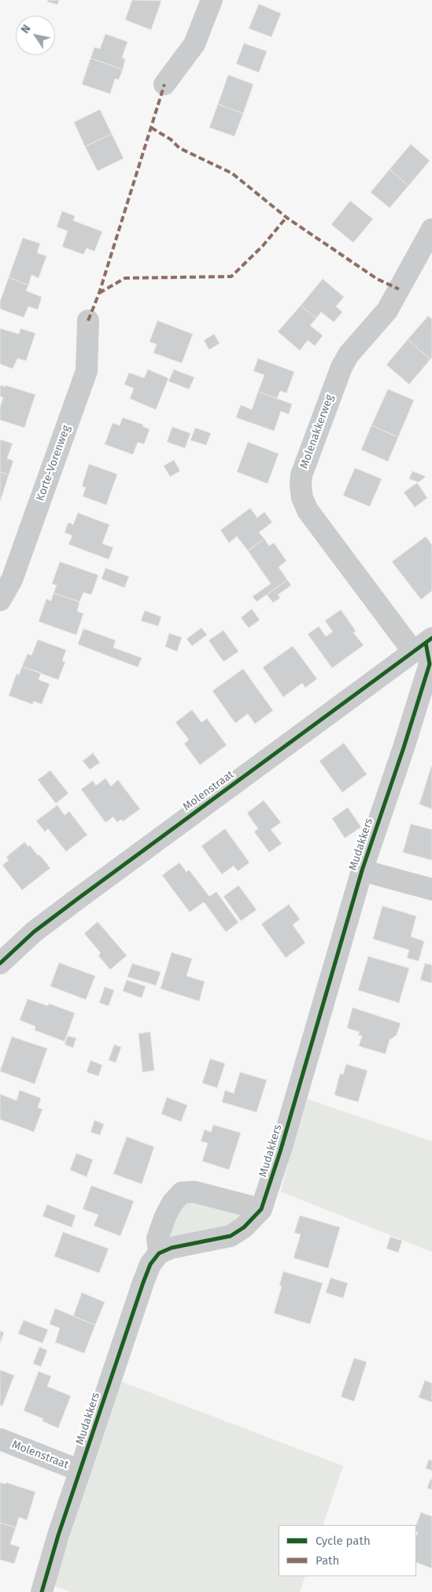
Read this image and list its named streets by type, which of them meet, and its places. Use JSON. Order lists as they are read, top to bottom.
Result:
{
  "streets": {
    "street": [
      "Molenakkerweg",
      "Korte-Vorenweg",
      "Molenstraat",
      "Mudakkers"
    ]
  },
  "crossings": [
    ["Molenakkerweg", "Molenstraat"],
    ["Molenakkerweg", "Mudakkers"],
    ["Molenstraat", "Mudakkers"]
  ],
  "legend": ["Cycle path", "Path"],
  "north": "top left"
}
